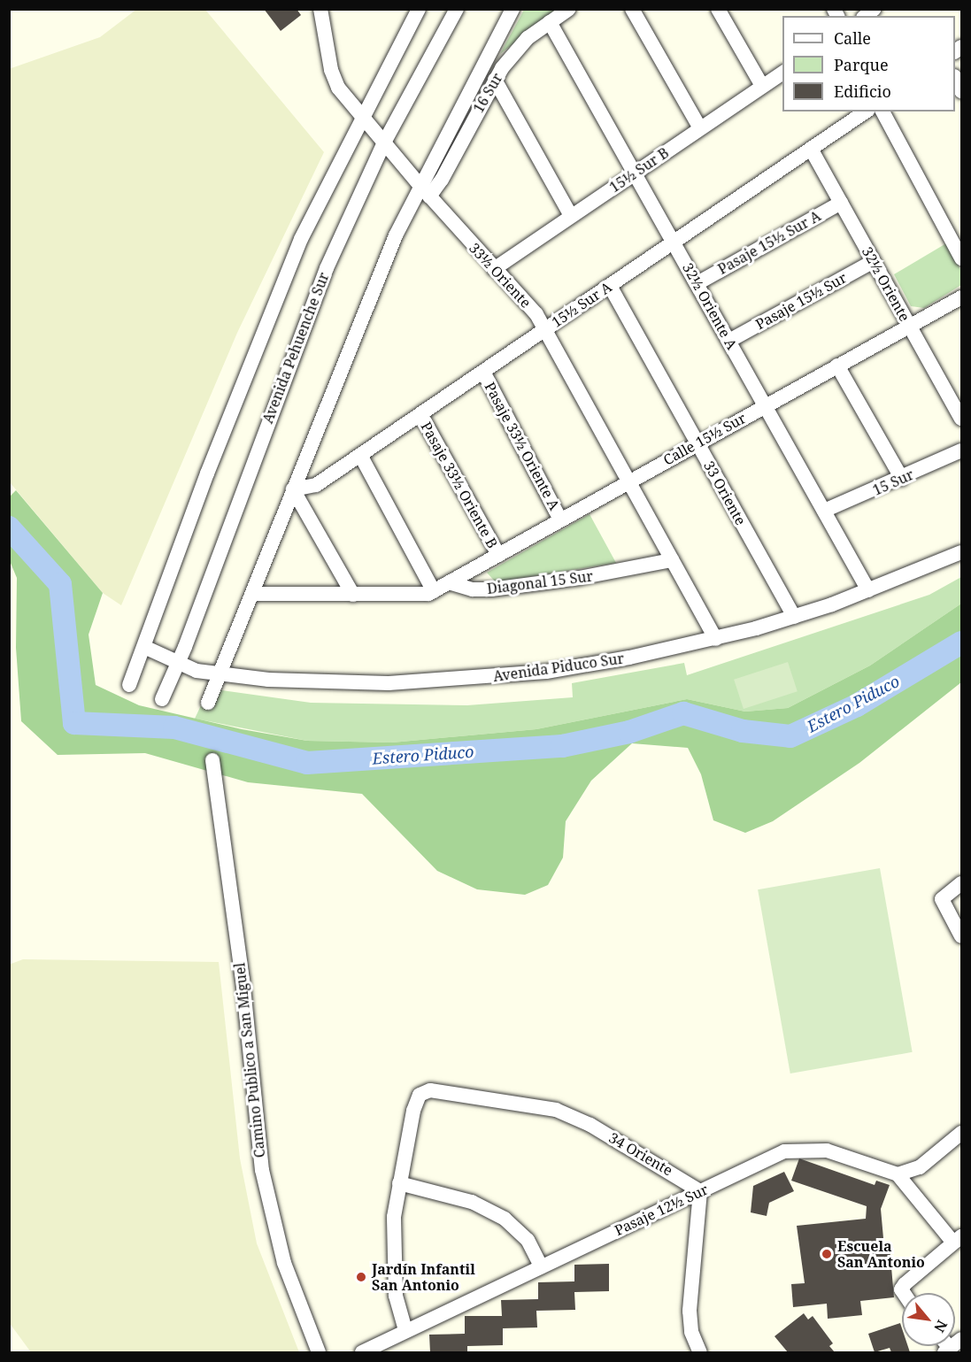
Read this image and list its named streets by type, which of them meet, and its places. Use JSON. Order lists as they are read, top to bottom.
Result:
{
  "streets": {
    "street": [
      "16 Sur",
      "15½ Sur B",
      "Pasaje 15½ Sur A",
      "33½ Oriente",
      "32½ Oriente",
      "Pasaje 15½ Sur",
      "15½ Sur A",
      "32½ Oriente A",
      "Avenida Pehuenche Sur",
      "Calle 15½ Sur",
      "Pasaje 33½ Oriente A",
      "15 Sur",
      "Pasaje 33½ Oriente B",
      "33 Oriente",
      "Diagonal 15 Sur",
      "Avenida Piduco Sur",
      "Camino Publico a San Miguel",
      "34 Oriente",
      "Pasaje 12½ Sur"
    ]
  },
  "crossings": [
    ["16 Sur", "33½ Oriente"],
    ["16 Sur", "32½ Oriente A"],
    ["15½ Sur B", "33½ Oriente"],
    ["15½ Sur B", "32½ Oriente A"],
    ["Pasaje 15½ Sur A", "32½ Oriente"],
    ["Pasaje 15½ Sur A", "32½ Oriente A"],
    ["33½ Oriente", "15½ Sur A"],
    ["33½ Oriente", "Avenida Pehuenche Sur"],
    ["33½ Oriente", "Calle 15½ Sur"],
    ["33½ Oriente", "Diagonal 15 Sur"],
    ["33½ Oriente", "Avenida Piduco Sur"],
    ["32½ Oriente", "Pasaje 15½ Sur"],
    ["32½ Oriente", "15½ Sur A"],
    ["32½ Oriente", "Calle 15½ Sur"],
    ["Pasaje 15½ Sur", "32½ Oriente A"],
    ["15½ Sur A", "32½ Oriente A"],
    ["15½ Sur A", "Pasaje 33½ Oriente A"],
    ["15½ Sur A", "Pasaje 33½ Oriente B"],
    ["15½ Sur A", "33 Oriente"],
    ["32½ Oriente A", "Calle 15½ Sur"],
    ["32½ Oriente A", "15 Sur"],
    ["32½ Oriente A", "Avenida Piduco Sur"],
    ["Avenida Pehuenche Sur", "Avenida Piduco Sur"],
    ["Calle 15½ Sur", "Pasaje 33½ Oriente A"],
    ["Calle 15½ Sur", "Pasaje 33½ Oriente B"],
    ["Calle 15½ Sur", "33 Oriente"],
    ["Calle 15½ Sur", "Diagonal 15 Sur"],
    ["33 Oriente", "Avenida Piduco Sur"],
    ["34 Oriente", "Pasaje 12½ Sur"]
  ],
  "water": ["Estero Piduco"],
  "places": ["Escuela San Antonio", "Jardín Infantil San Antonio"],
  "legend": ["Calle", "Parque", "Edificio"],
  "north": "bottom right"
}
